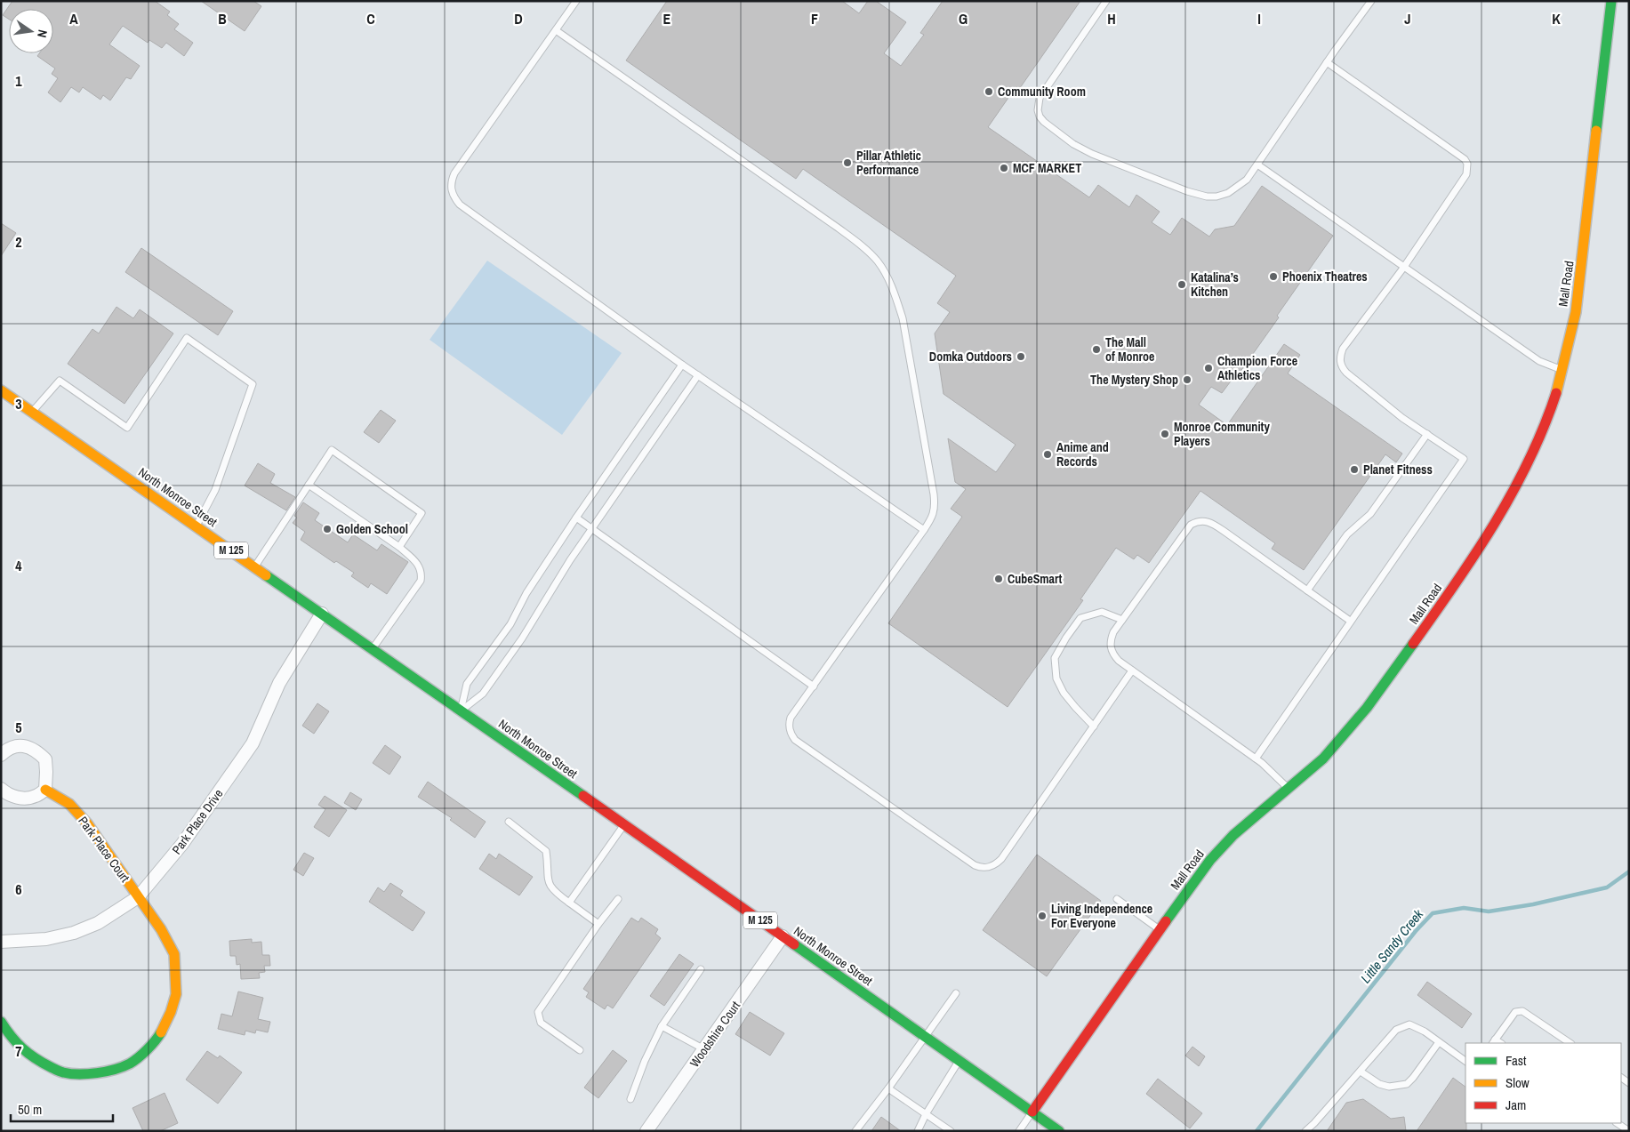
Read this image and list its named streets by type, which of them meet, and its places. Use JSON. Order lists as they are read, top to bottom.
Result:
{
  "streets": {
    "street": [
      "Mall Road",
      "North Monroe Street",
      "M 125",
      "Park Place Drive",
      "Park Place Court",
      "Woodshire Court"
    ]
  },
  "crossings": [
    ["Mall Road", "North Monroe Street"],
    ["North Monroe Street", "Park Place Drive"],
    ["North Monroe Street", "Woodshire Court"],
    ["Park Place Drive", "Park Place Court"]
  ],
  "water": ["Little Sandy Creek"],
  "places": [
    "Community Room",
    "Pillar Athletic Performance",
    "MCF MARKET",
    "Phoenix Theatres",
    "Katalina’s Kitchen",
    "The Mall of Monroe",
    "Domka Outdoors",
    "Champion Force Athletics",
    "The Mystery Shop",
    "Monroe Community Players",
    "Anime and Records",
    "Planet Fitness",
    "Golden School",
    "CubeSmart",
    "Living Independence For Everyone"
  ],
  "legend": ["Fast", "Slow", "Jam"],
  "scale_bar": "50 m",
  "north": "right",
  "grid": {
    "columns": [
      "A",
      "B",
      "C",
      "D",
      "E",
      "F",
      "G",
      "H",
      "I",
      "J",
      "K"
    ],
    "rows": [
      "1",
      "2",
      "3",
      "4",
      "5",
      "6",
      "7"
    ]
  }
}
